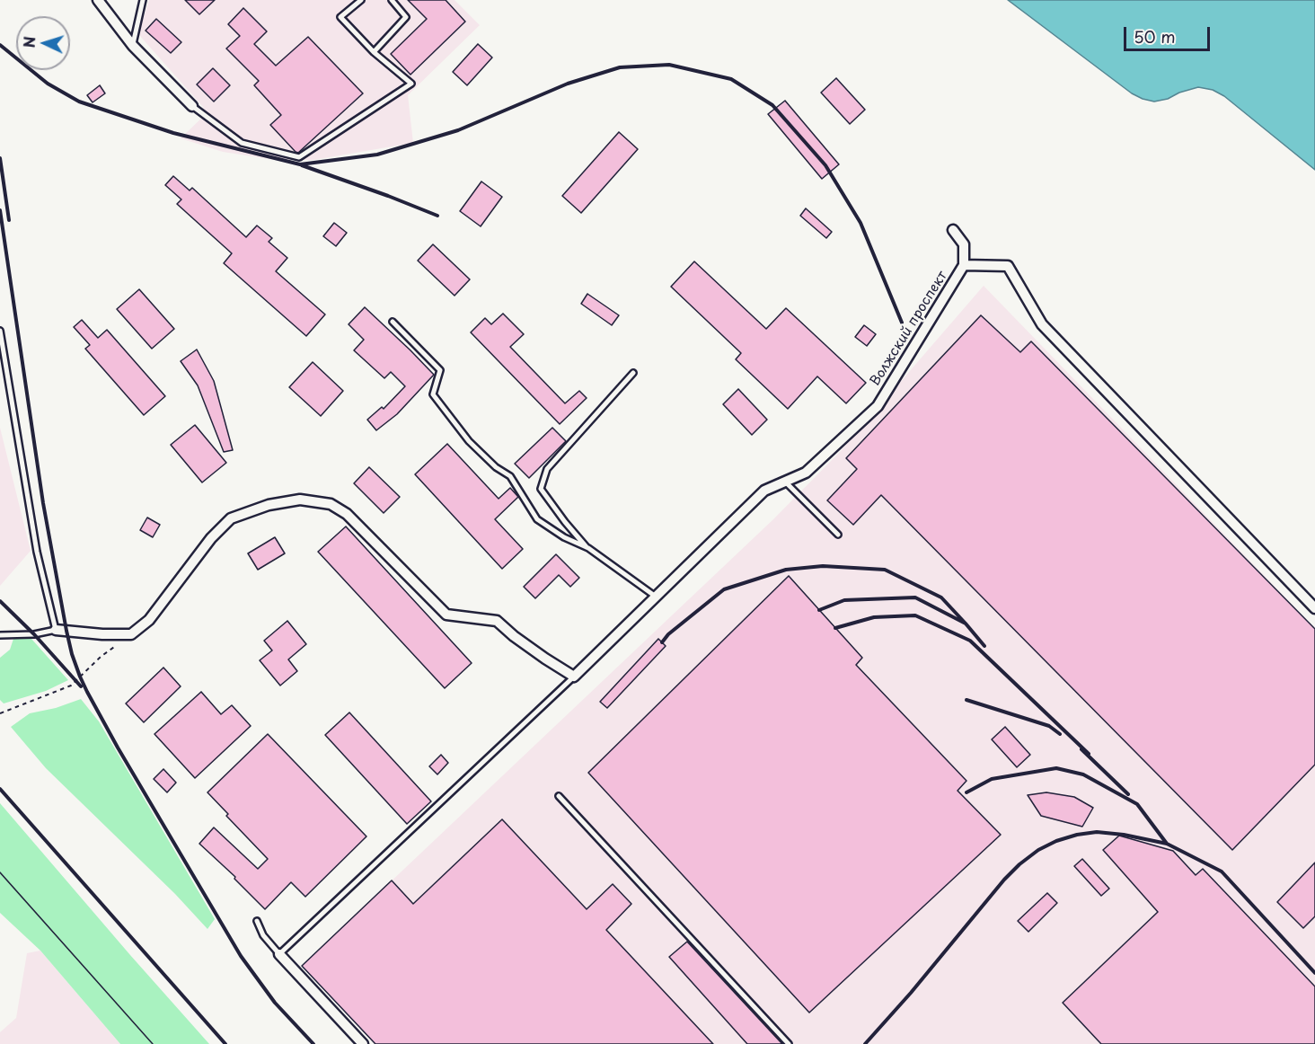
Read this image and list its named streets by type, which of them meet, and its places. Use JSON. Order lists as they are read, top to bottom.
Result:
{
  "streets": {
    "street": ["Волжский проспект"]
  },
  "scale_bar": "50 m",
  "north": "left"
}
